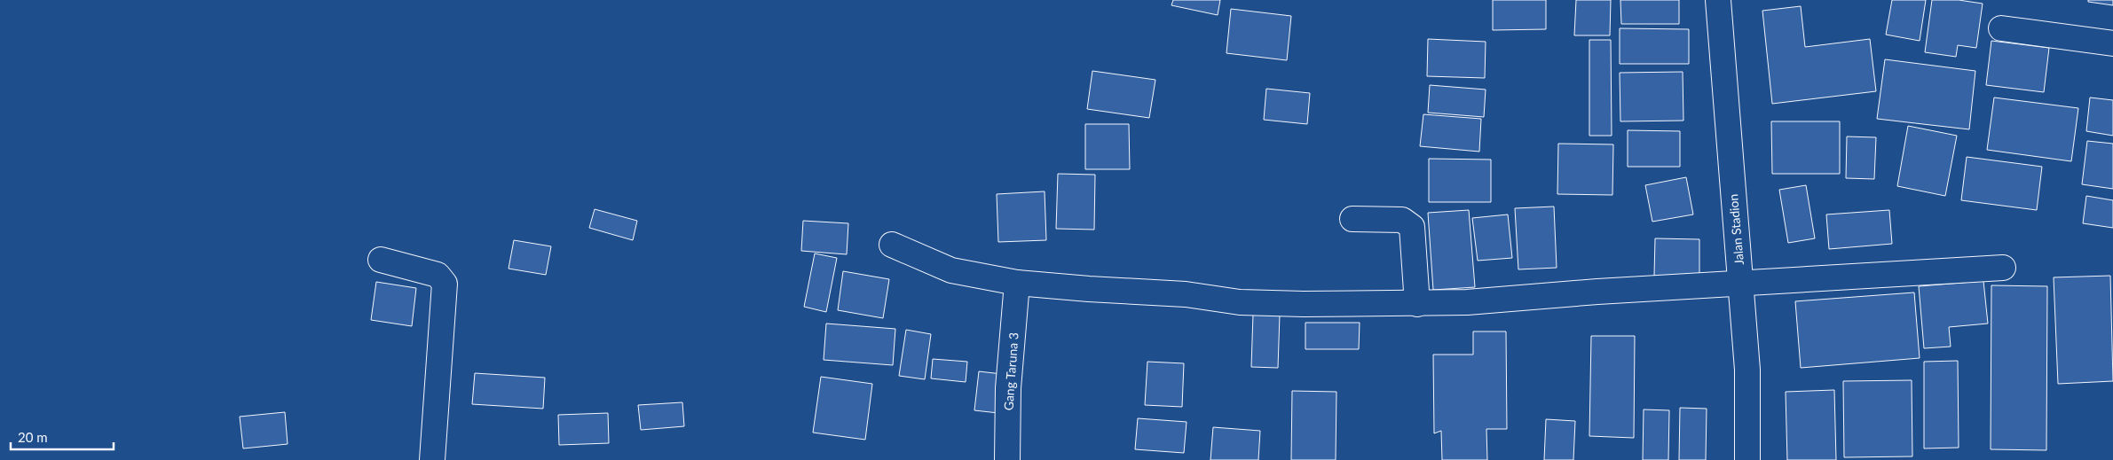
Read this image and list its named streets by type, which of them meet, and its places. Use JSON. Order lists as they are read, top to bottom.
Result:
{
  "streets": {
    "street": ["Jalan Stadion", "Gang Taruna 3"]
  },
  "scale_bar": "20 m"
}
